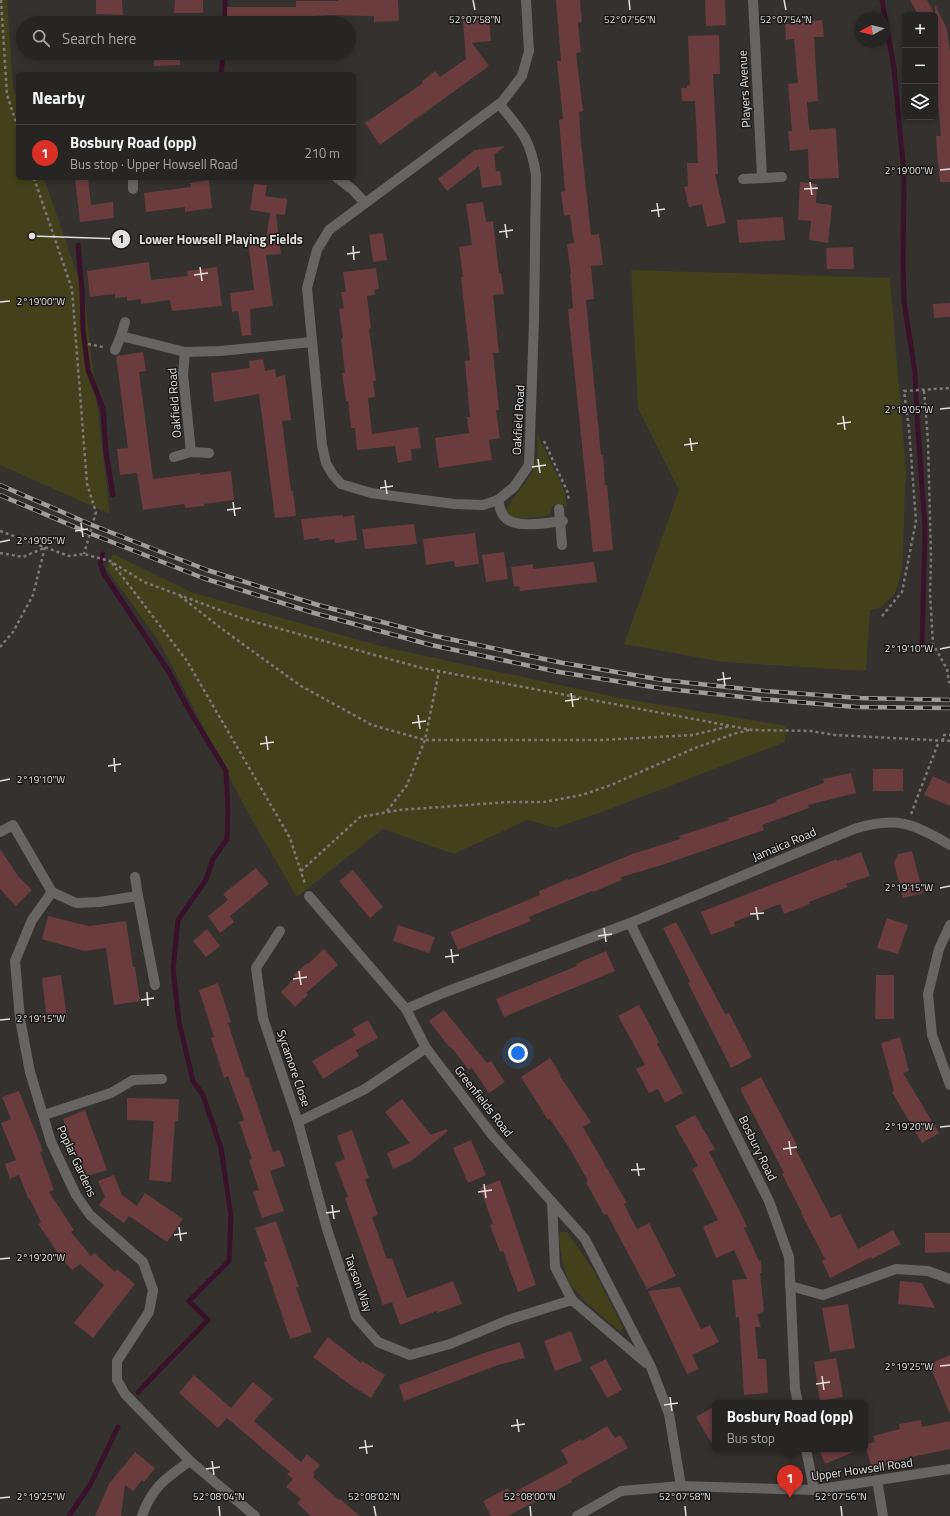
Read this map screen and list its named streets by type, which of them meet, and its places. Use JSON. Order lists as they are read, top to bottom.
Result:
{
  "streets": {
    "street": [
      "Players Avenue",
      "Oakfield Road",
      "Jamaica Road",
      "Sycamore Close",
      "Greenfields Road",
      "Bosbury Road",
      "Poplar Gardens",
      "Tayson Way",
      "Upper Howsell Road"
    ]
  },
  "crossings": [
    ["Jamaica Road", "Bosbury Road"],
    ["Sycamore Close", "Greenfields Road"],
    ["Sycamore Close", "Tayson Way"],
    ["Greenfields Road", "Tayson Way"],
    ["Greenfields Road", "Upper Howsell Road"]
  ],
  "places": ["Lower Howsell Playing Fields"],
  "north": "left",
  "page": {
    "map_buttons": ["+", "−"],
    "search": "Search here",
    "heading": "Nearby",
    "list": [
      {
        "mark": "1",
        "name": "Bosbury Road (opp)",
        "note": "Bus stop · Upper Howsell Road",
        "value": "210 m"
      }
    ],
    "popup": ["Bosbury Road (opp)", "Bus stop"],
    "pins": "1"
  },
  "coordinates": [
    "52°07'58\"N",
    "52°07'56\"N",
    "52°07'54\"N",
    "2°19'00\"W",
    "2°19'05\"W",
    "2°19'10\"W",
    "2°19'15\"W",
    "2°19'20\"W",
    "2°19'25\"W",
    "52°08'04\"N",
    "52°08'02\"N",
    "52°08'00\"N"
  ]
}
